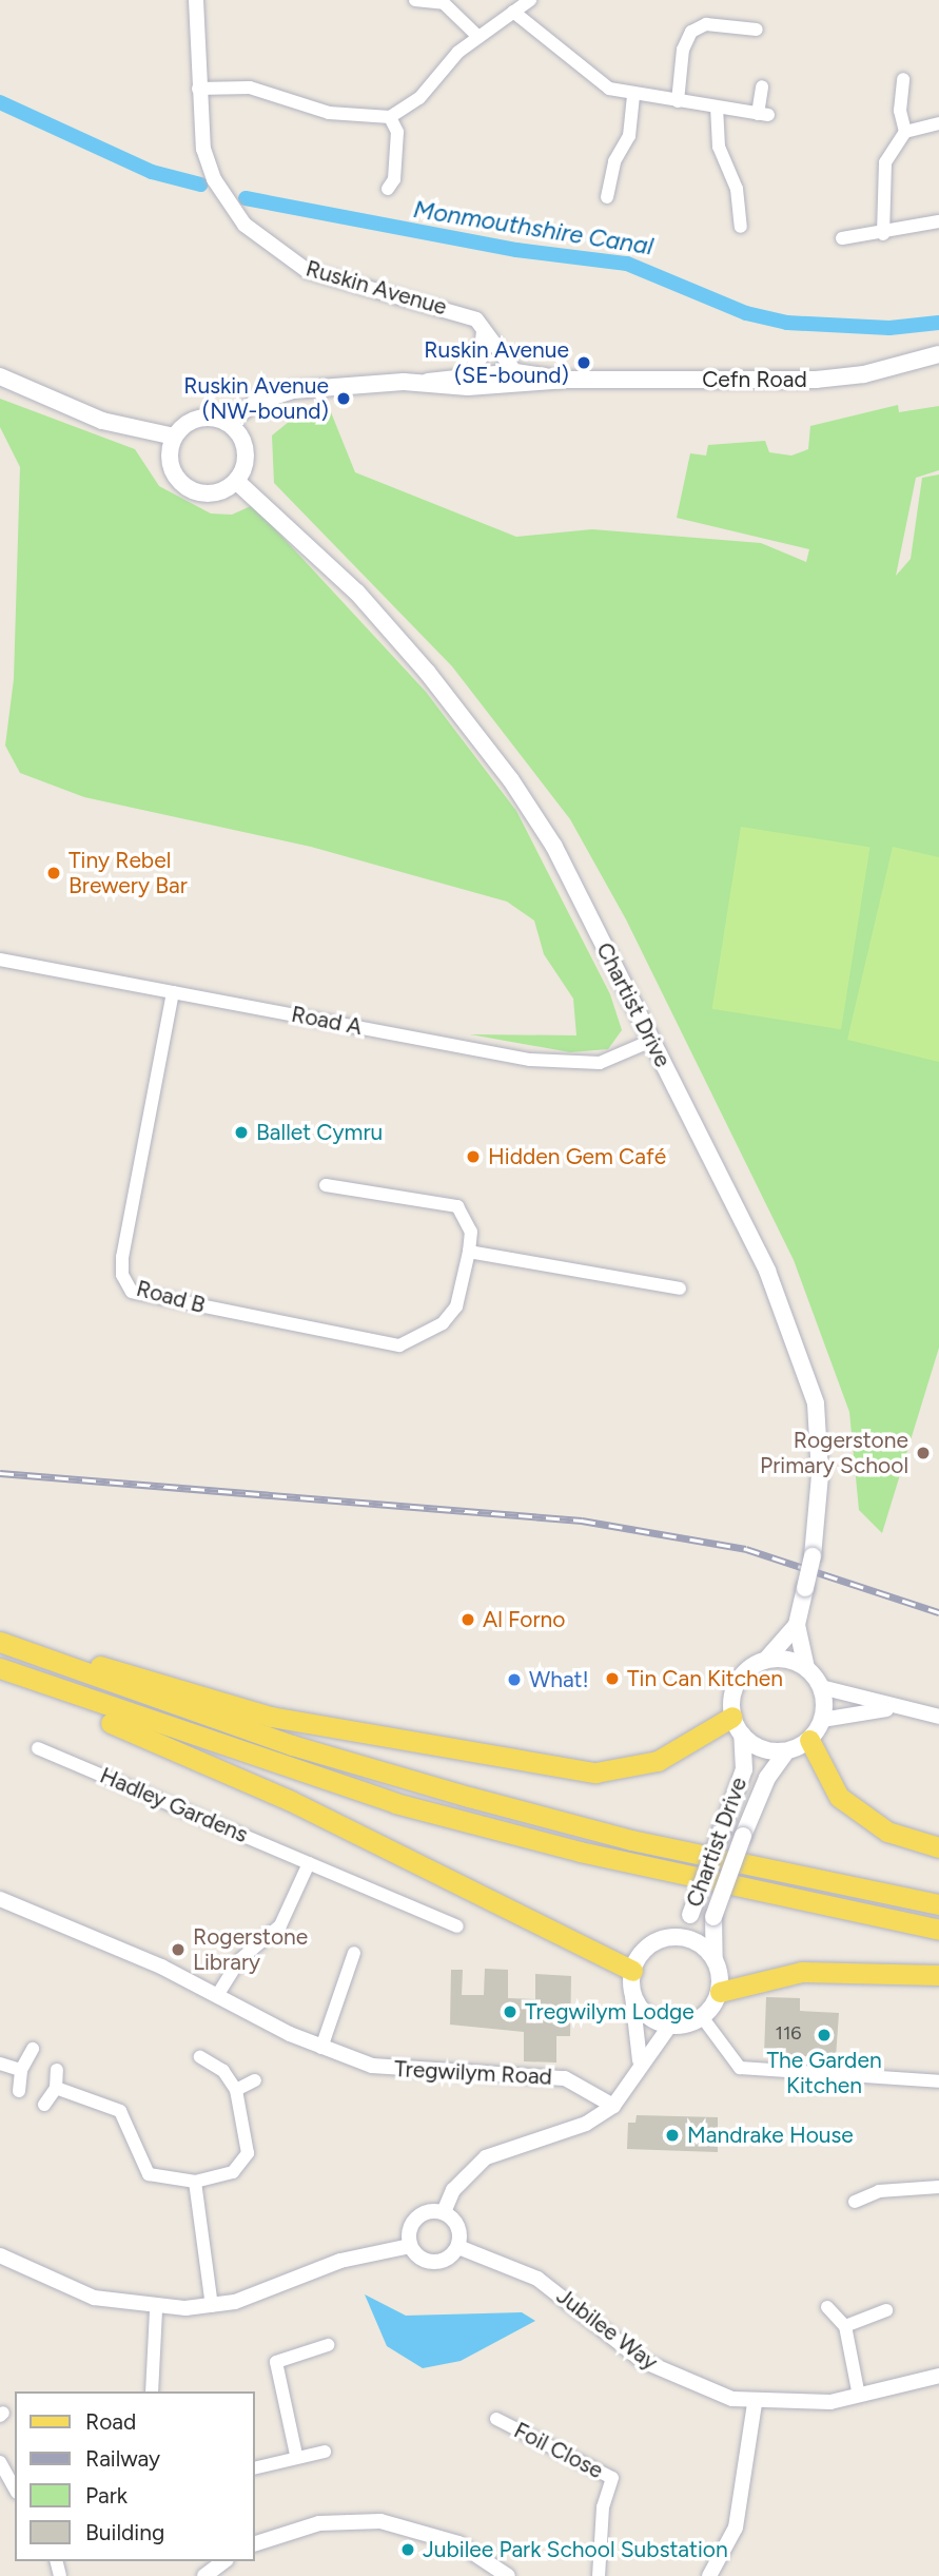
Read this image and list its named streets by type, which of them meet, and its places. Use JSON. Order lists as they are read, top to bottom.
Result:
{
  "streets": {
    "main road": ["Cefn Road", "Chartist Drive"],
    "street": [
      "Ruskin Avenue",
      "Road A",
      "Road B",
      "Hadley Gardens",
      "Tregwilym Road",
      "Jubilee Way",
      "Foil Close"
    ]
  },
  "crossings": [
    ["Ruskin Avenue", "Cefn Road"],
    ["Cefn Road", "Chartist Drive"],
    ["Chartist Drive", "Road A"],
    ["Road A", "Road B"]
  ],
  "water": ["Monmouthshire Canal"],
  "places": [
    "Ruskin Avenue (SE-bound)",
    "Ruskin Avenue (NW-bound)",
    "Tiny Rebel Brewery Bar",
    "Ballet Cymru",
    "Hidden Gem Café",
    "Rogerstone Primary School",
    "Al Forno",
    "Tin Can Kitchen",
    "What!",
    "Rogerstone Library",
    "Tregwilym Lodge",
    "The Garden Kitchen",
    "Mandrake House",
    "Jubilee Park School Substation"
  ],
  "house_numbers": ["116"],
  "legend": [
    "Road",
    "Railway",
    "Park",
    "Building"
  ]
}
